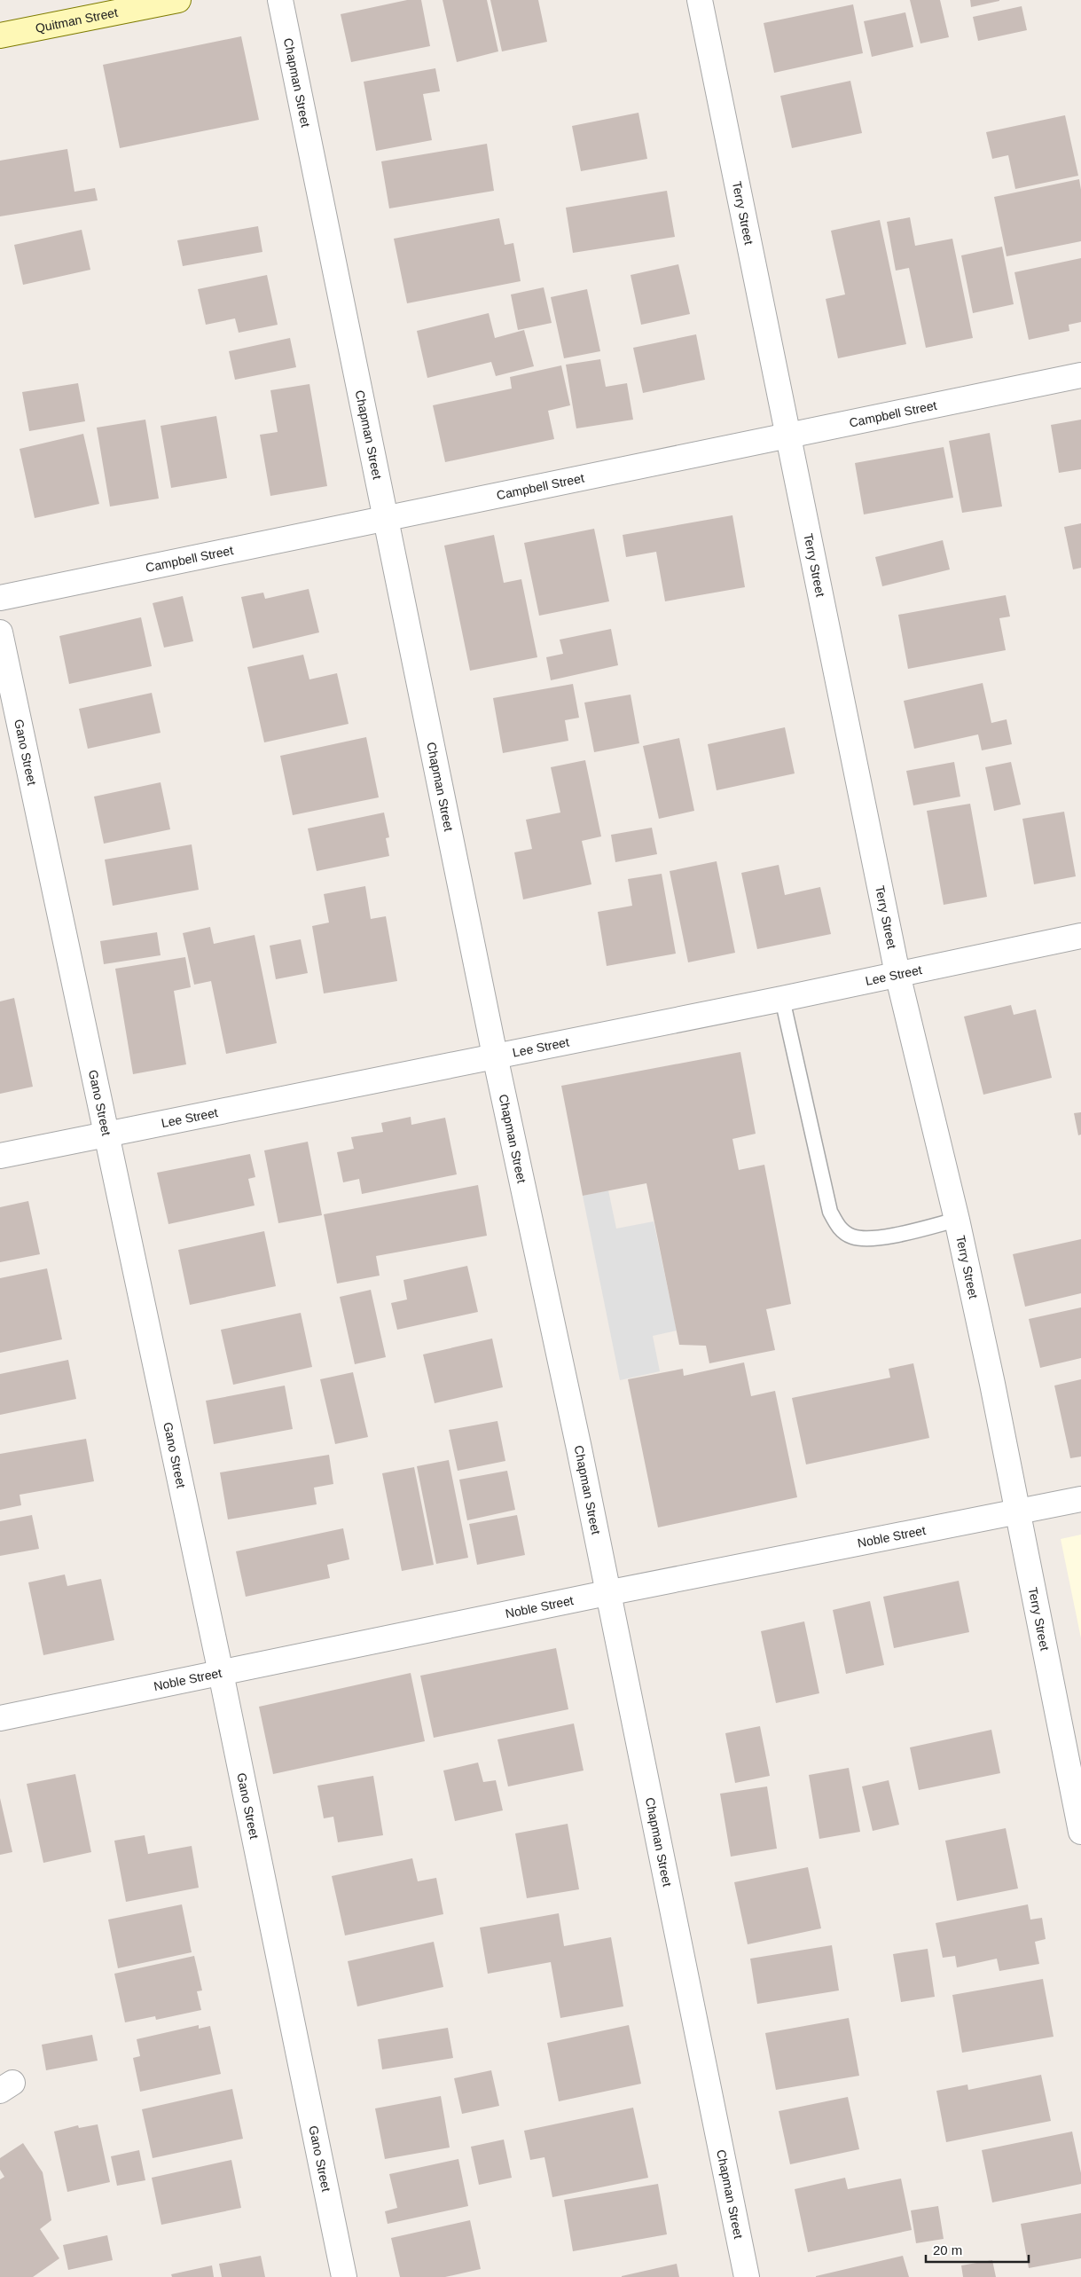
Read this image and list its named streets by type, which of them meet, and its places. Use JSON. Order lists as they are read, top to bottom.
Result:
{
  "streets": {
    "main road": ["Quitman Street"],
    "street": [
      "Chapman Street",
      "Terry Street",
      "Campbell Street",
      "Gano Street",
      "Lee Street",
      "Noble Street"
    ]
  },
  "crossings": [
    ["Chapman Street", "Campbell Street"],
    ["Chapman Street", "Lee Street"],
    ["Chapman Street", "Noble Street"],
    ["Terry Street", "Campbell Street"],
    ["Terry Street", "Lee Street"],
    ["Terry Street", "Noble Street"],
    ["Gano Street", "Lee Street"],
    ["Gano Street", "Noble Street"]
  ],
  "scale_bar": "20 m"
}
